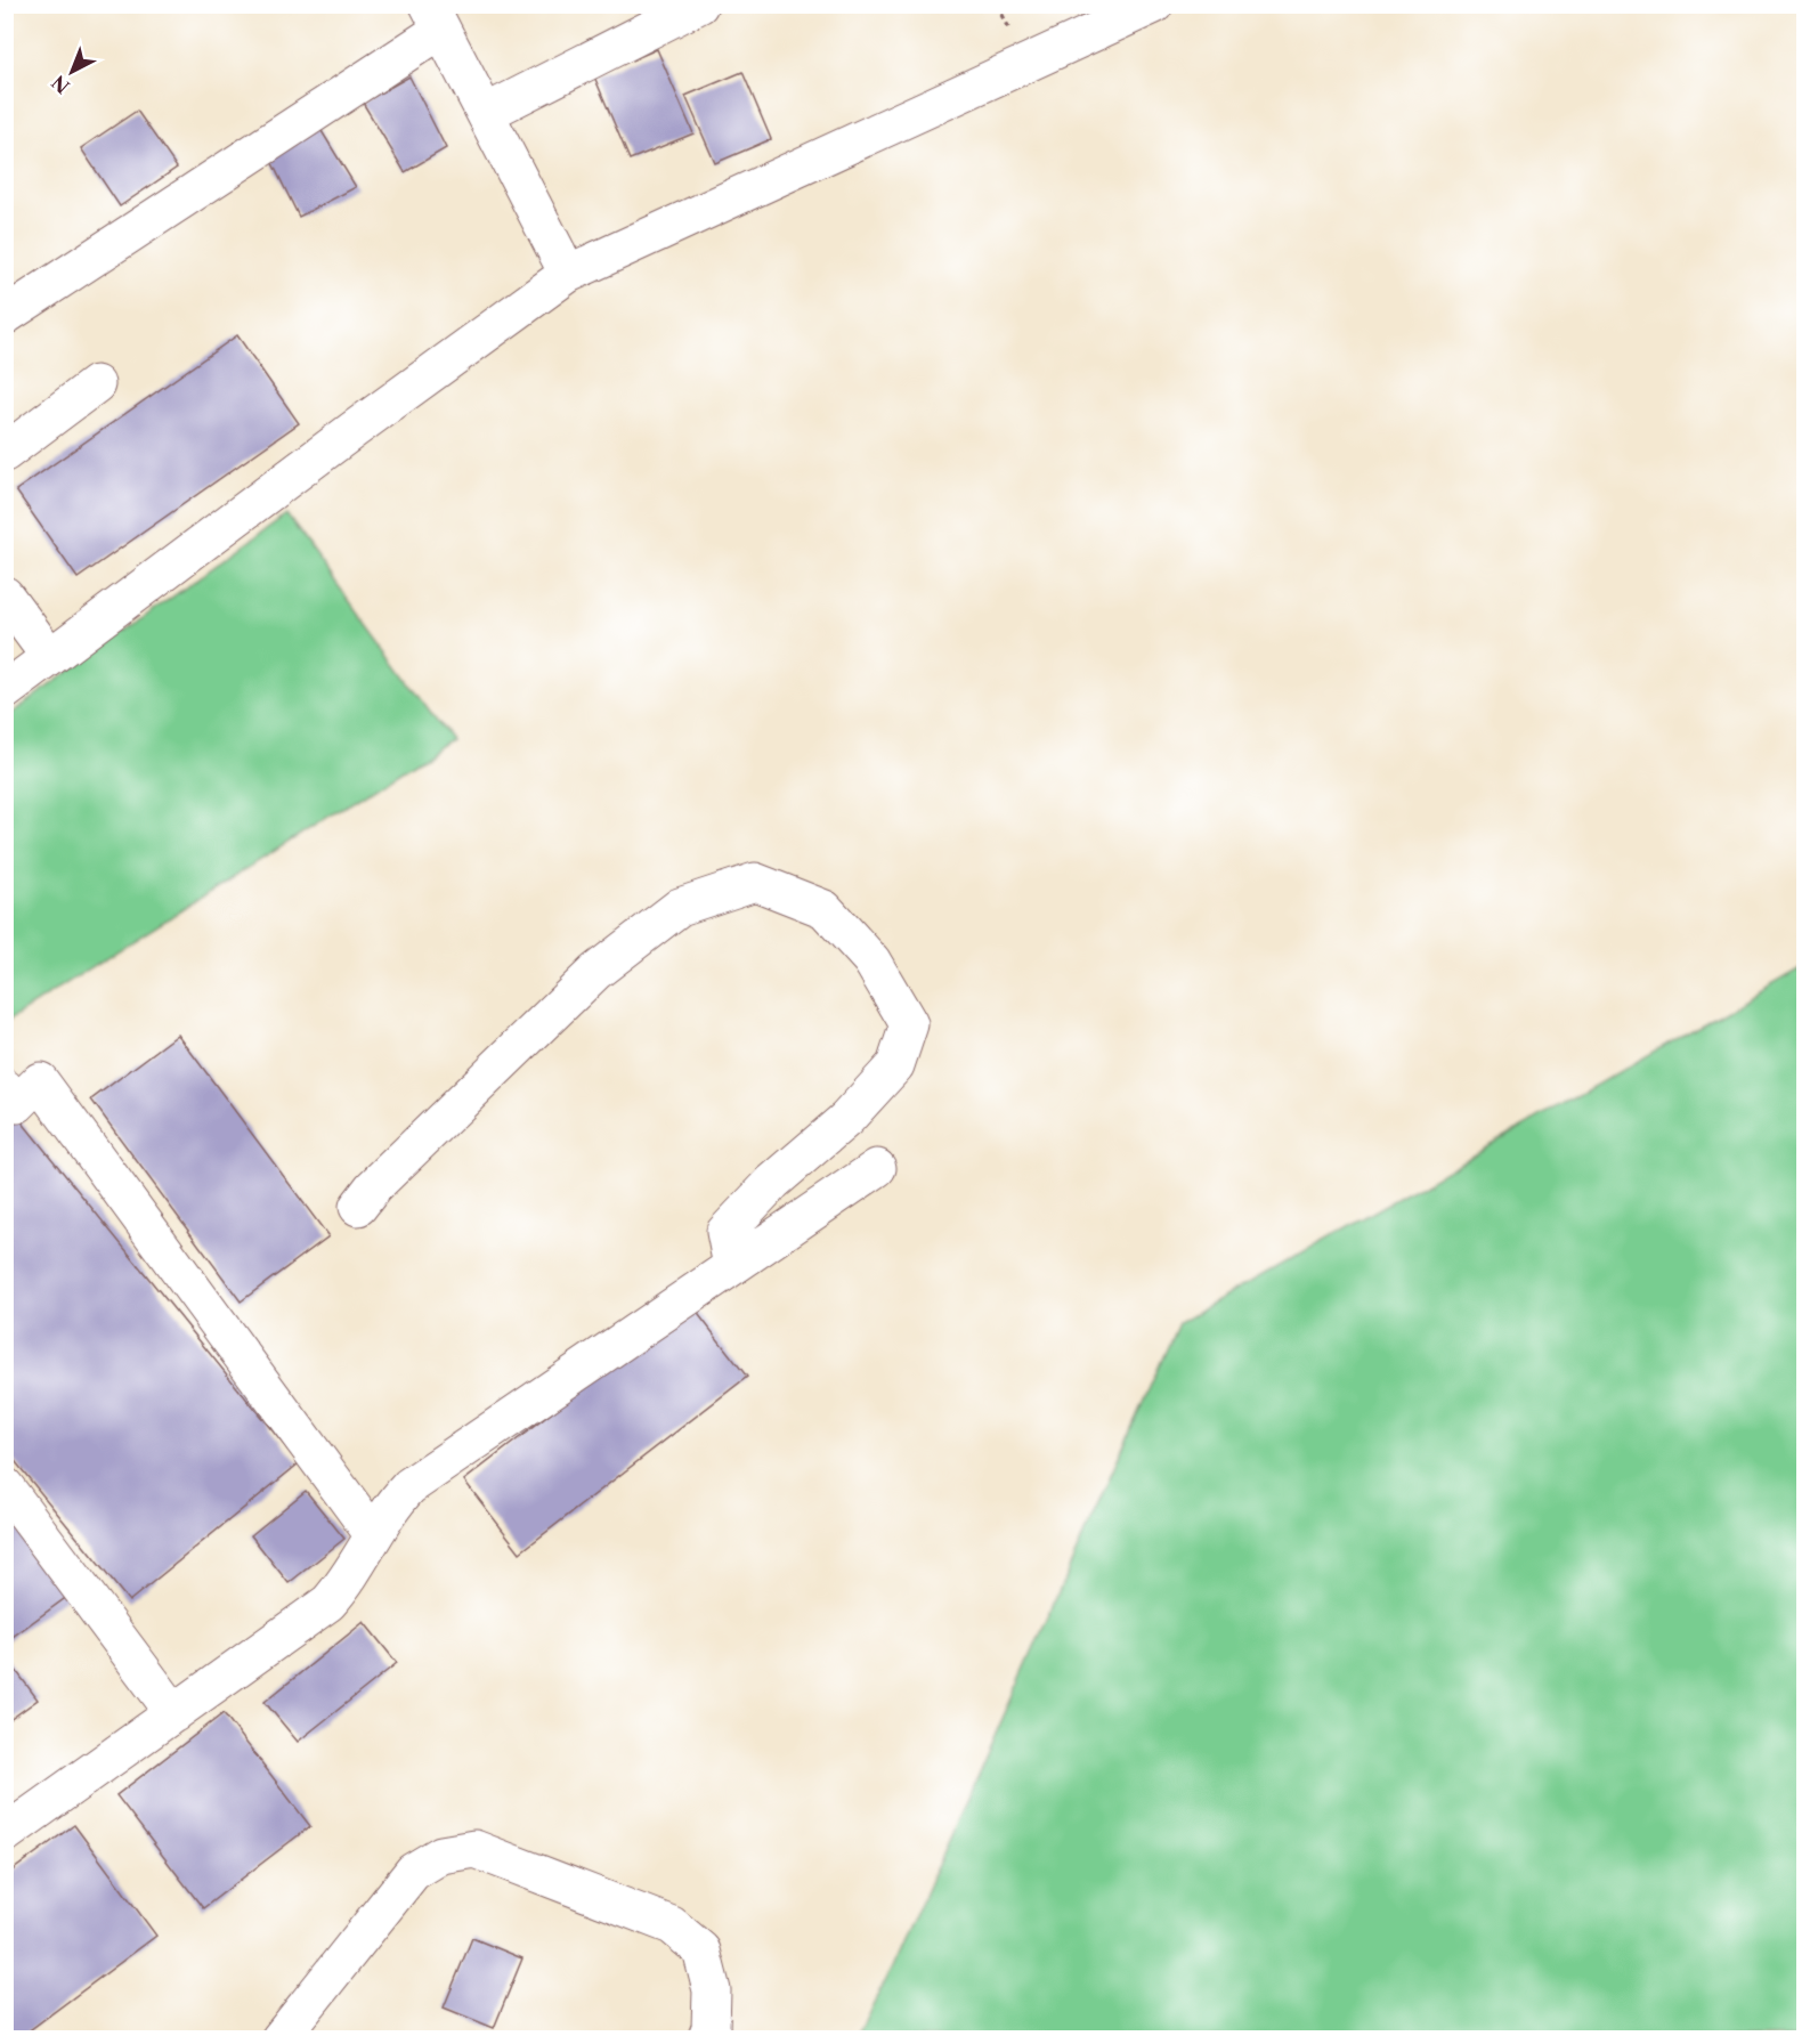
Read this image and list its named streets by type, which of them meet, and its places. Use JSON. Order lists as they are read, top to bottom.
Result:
{
  "north": "bottom left"
}
